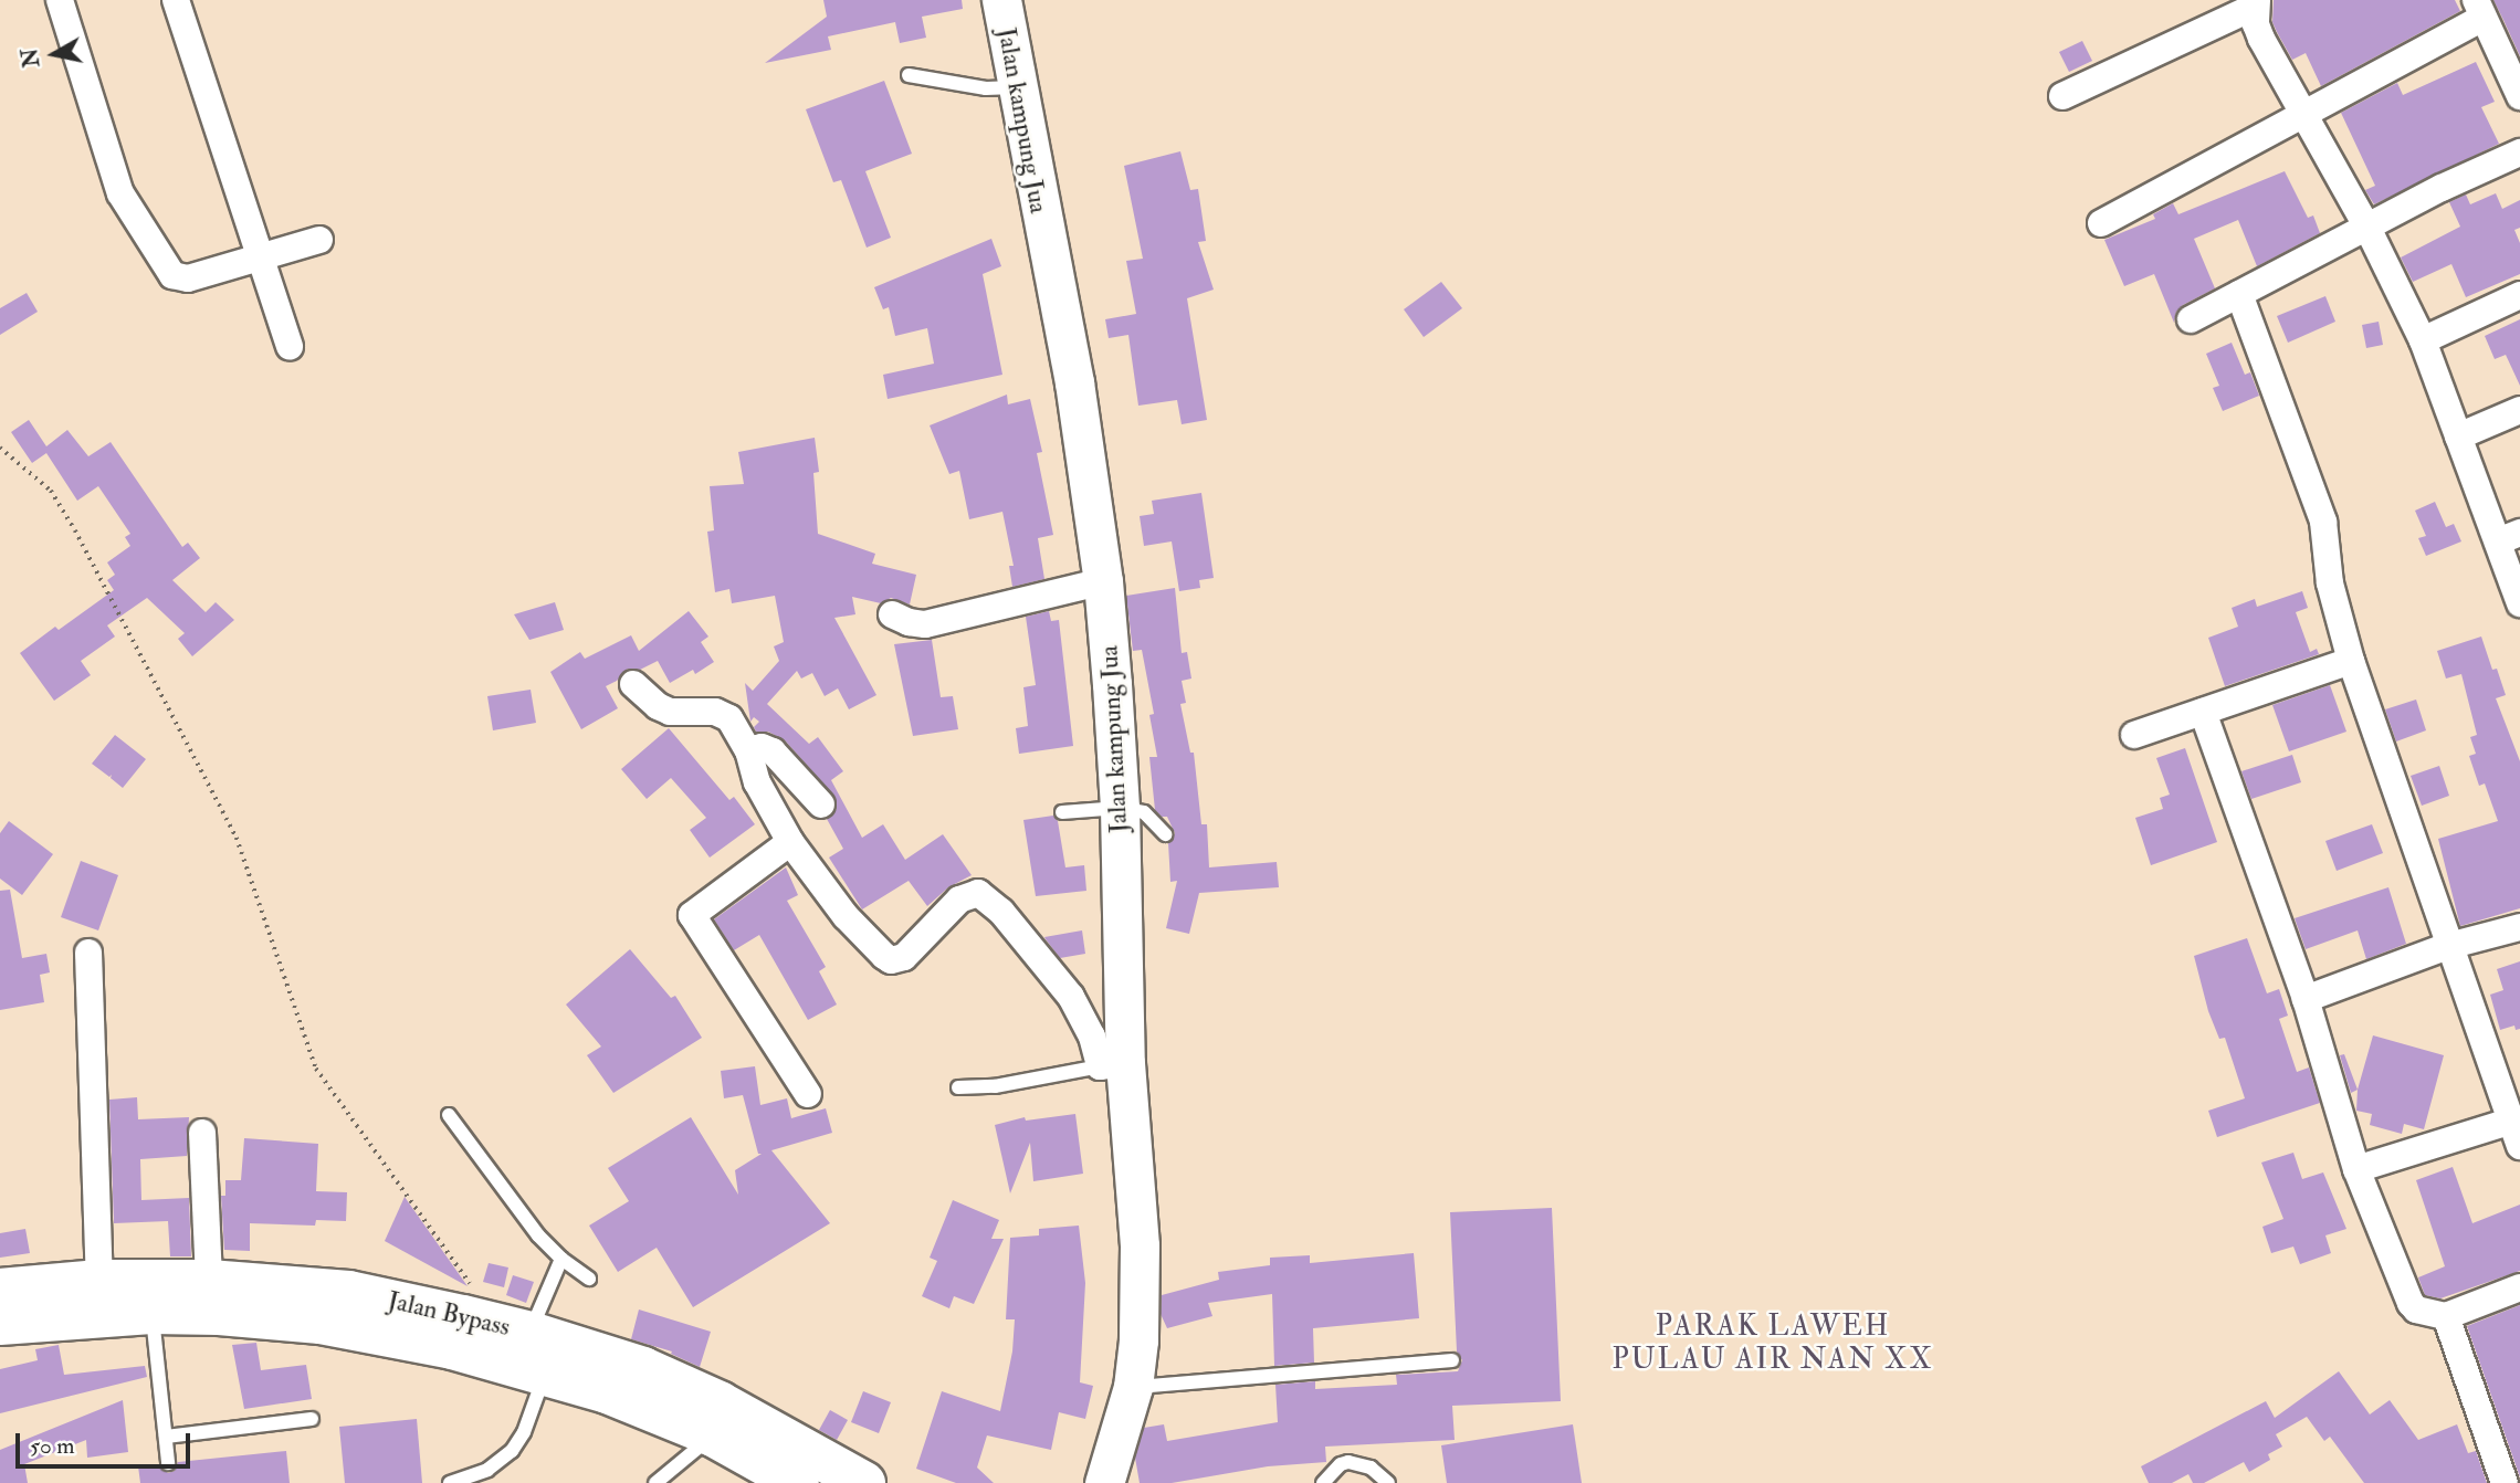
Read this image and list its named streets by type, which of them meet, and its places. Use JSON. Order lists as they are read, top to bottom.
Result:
{
  "streets": {
    "highway": ["Jalan Bypass"],
    "street": ["Jalan kampung Jua"]
  },
  "districts": ["PARAK LAWEH PULAU AIR NAN XX"],
  "scale_bar": "50 m",
  "north": "left"
}
